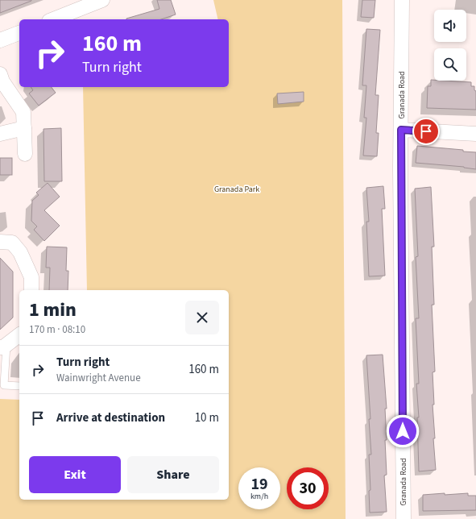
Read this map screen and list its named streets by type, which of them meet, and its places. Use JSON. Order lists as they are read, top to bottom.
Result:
{
  "streets": {
    "street": ["Granada Road"]
  },
  "parks": ["Granada Park"],
  "page": {
    "turn": ["160 m", "Turn right"],
    "heading": ["1 min", "170 m · 08:10"],
    "list": [
      {
        "name": "Turn right",
        "note": "Wainwright Avenue",
        "value": "160 m"
      },
      {
        "name": "Arrive at destination",
        "value": "10 m"
      }
    ],
    "buttons": ["Exit", "Share"],
    "speed": "19 km/h",
    "limit": "30"
  }
}
